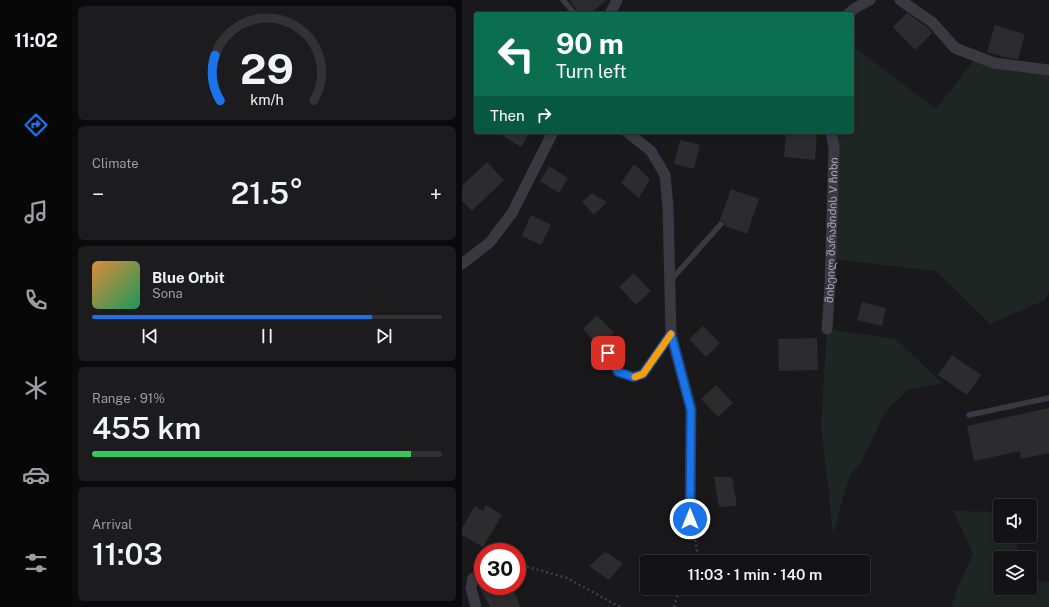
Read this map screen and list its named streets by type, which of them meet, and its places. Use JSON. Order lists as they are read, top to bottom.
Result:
{
  "streets": {
    "street": ["მიხეილ შარაშიძის V ჩიხი"]
  },
  "page": {
    "tabs": "11:02",
    "turn": ["90 m", "Turn left"],
    "then": "Then",
    "tile": [
      "Climate",
      ["Range · 91%", "455 km"],
      ["Arrival", "11:03"]
    ],
    "heat": ["−", "21.5°", "+"],
    "song": ["Blue Orbit", "Sona"],
    "limit": "30",
    "trip": "11:03 · 1 min · 140 m",
    "gauge": ["29", "km/h"]
  }
}
